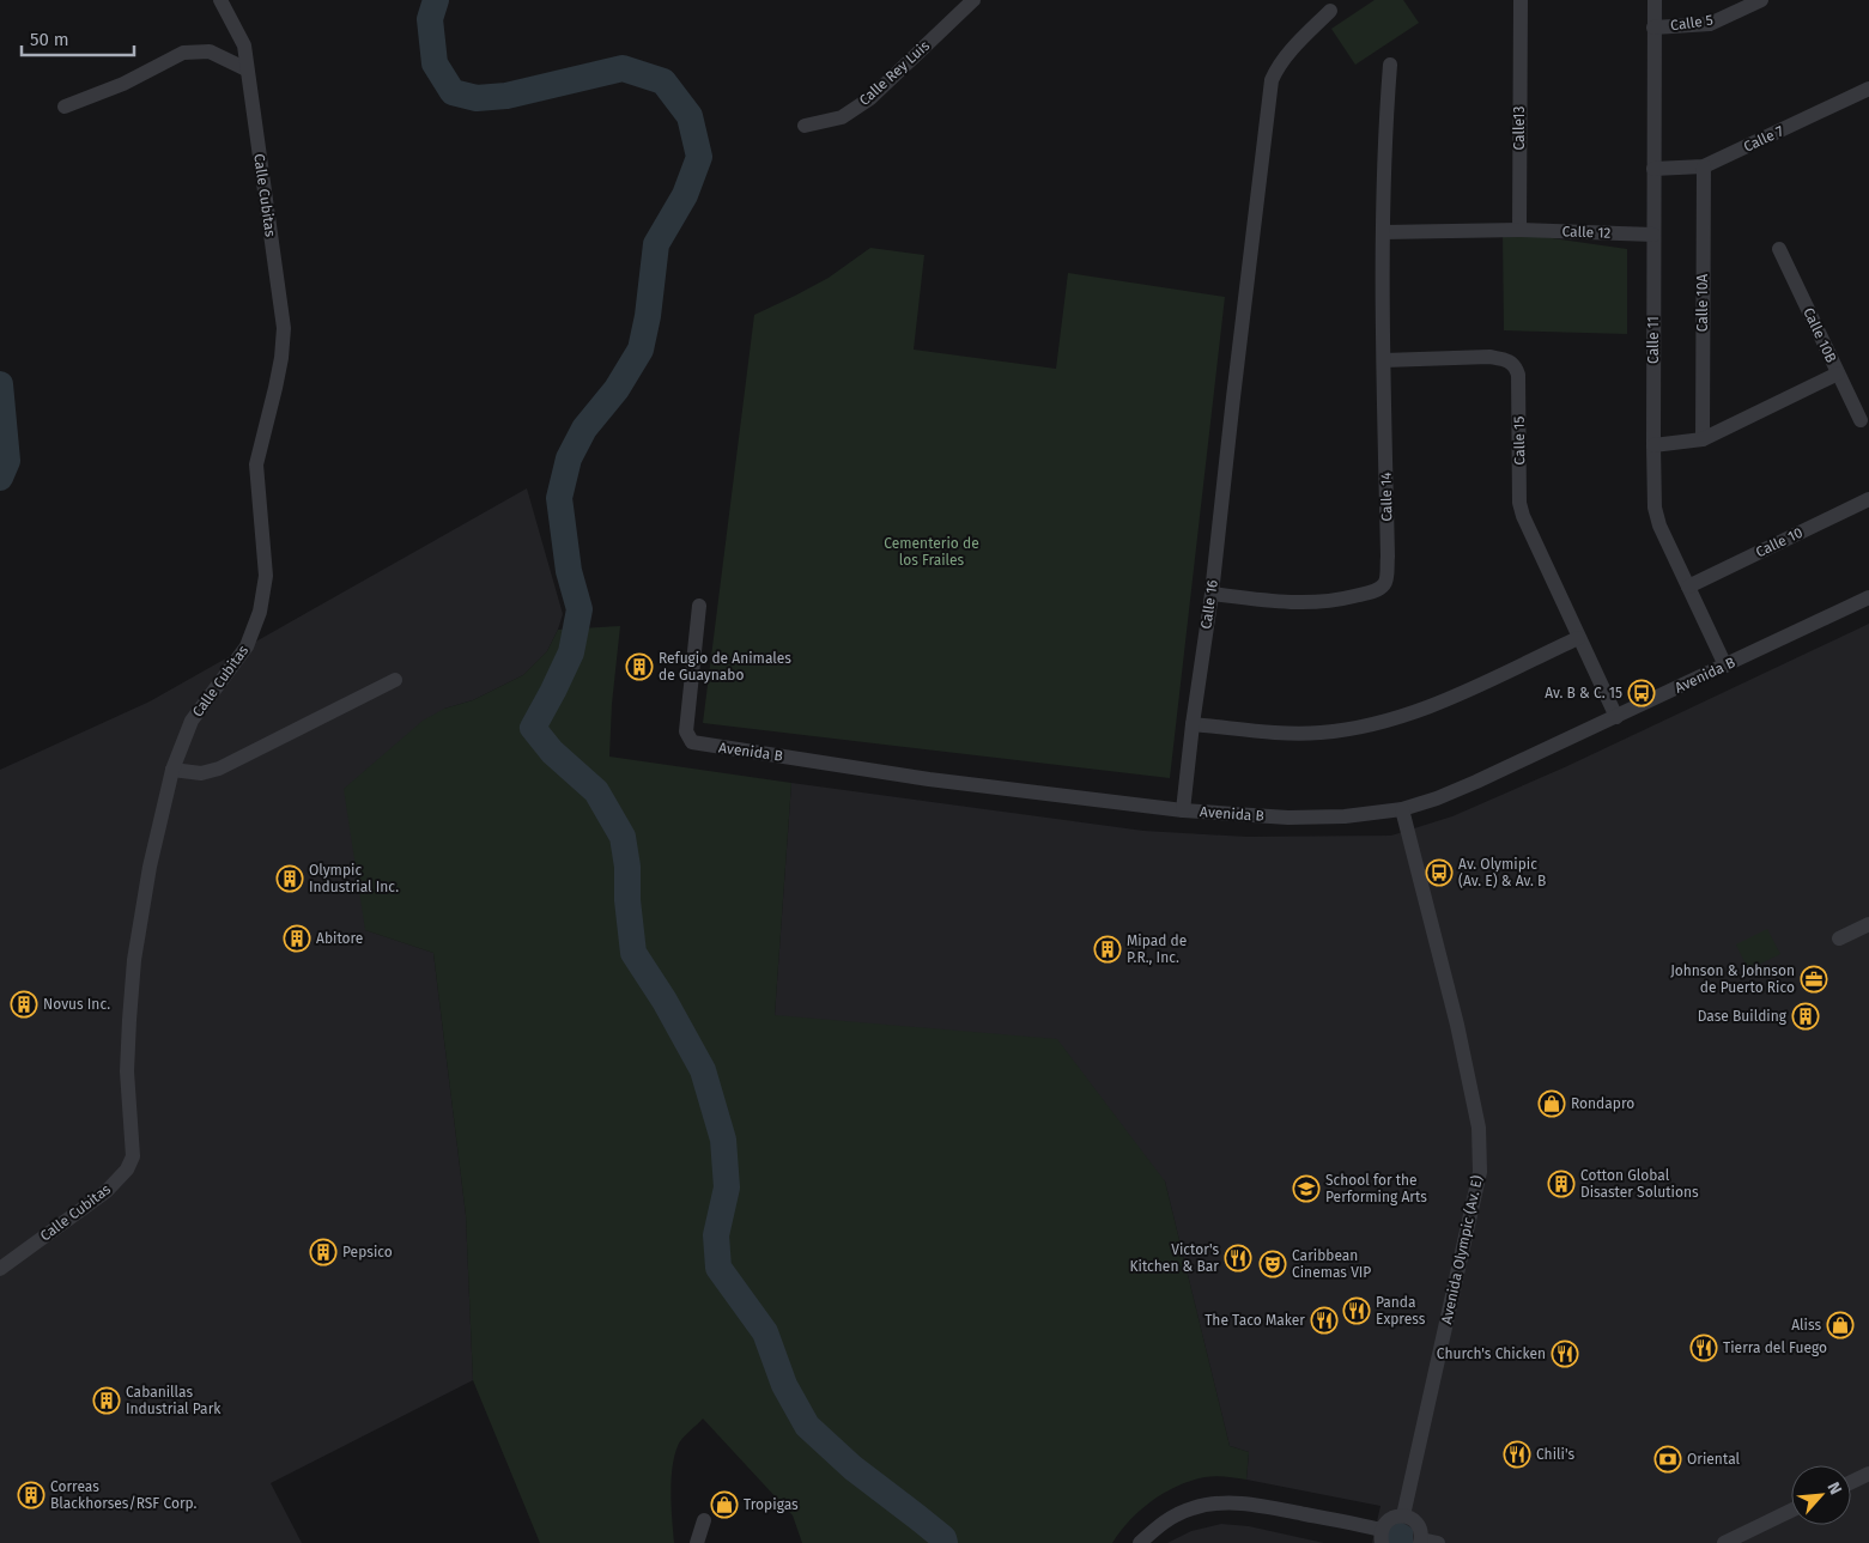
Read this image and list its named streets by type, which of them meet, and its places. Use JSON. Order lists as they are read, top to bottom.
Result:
{
  "streets": {
    "street": [
      "Calle 5",
      "Calle Rey Luis",
      "Calle13",
      "Calle 7",
      "Calle Cubitas",
      "Calle 12",
      "Calle 10A",
      "Calle 10B",
      "Calle 11",
      "Calle 15",
      "Calle 14",
      "Calle 10",
      "Calle 16",
      "Avenida B",
      "Avenida Olympic (Av. E)"
    ]
  },
  "crossings": [
    ["Calle 5", "Calle 11"],
    ["Calle13", "Calle 12"],
    ["Calle 7", "Calle 10A"],
    ["Calle 7", "Calle 11"],
    ["Calle 12", "Calle 11"],
    ["Calle 11", "Calle 10"],
    ["Calle 11", "Avenida B"],
    ["Calle 15", "Calle 14"],
    ["Calle 15", "Avenida B"],
    ["Calle 14", "Calle 16"],
    ["Calle 16", "Avenida B"],
    ["Avenida B", "Avenida Olympic (Av. E)"]
  ],
  "parks": ["Cementerio de los Frailes"],
  "places": {
    "building": [
      "Refugio de Animales de Guaynabo",
      "Olympic Industrial Inc.",
      "Abitore",
      "Mipad de P.R., Inc.",
      "Novus Inc.",
      "Dase Building",
      "Cotton Global Disaster Solutions",
      "Pepsico",
      "Cabanillas Industrial Park",
      "Correas Blackhorses/RSF Corp."
    ],
    "bus stop": ["Av. B & C. 15", "Av. Olymipic (Av. E) & Av. B"],
    "office": ["Johnson & Johnson de Puerto Rico"],
    "shop": ["Rondapro", "Aliss", "Tropigas"],
    "school or university": ["School for the Performing Arts"],
    "restaurant": [
      "Victor's Kitchen & Bar",
      "Panda Express",
      "The Taco Maker",
      "Tierra del Fuego",
      "Church's Chicken",
      "Chili's"
    ],
    "theatre": ["Caribbean Cinemas VIP"],
    "bank": ["Oriental"]
  },
  "scale_bar": "50 m",
  "north": "top right"
}
